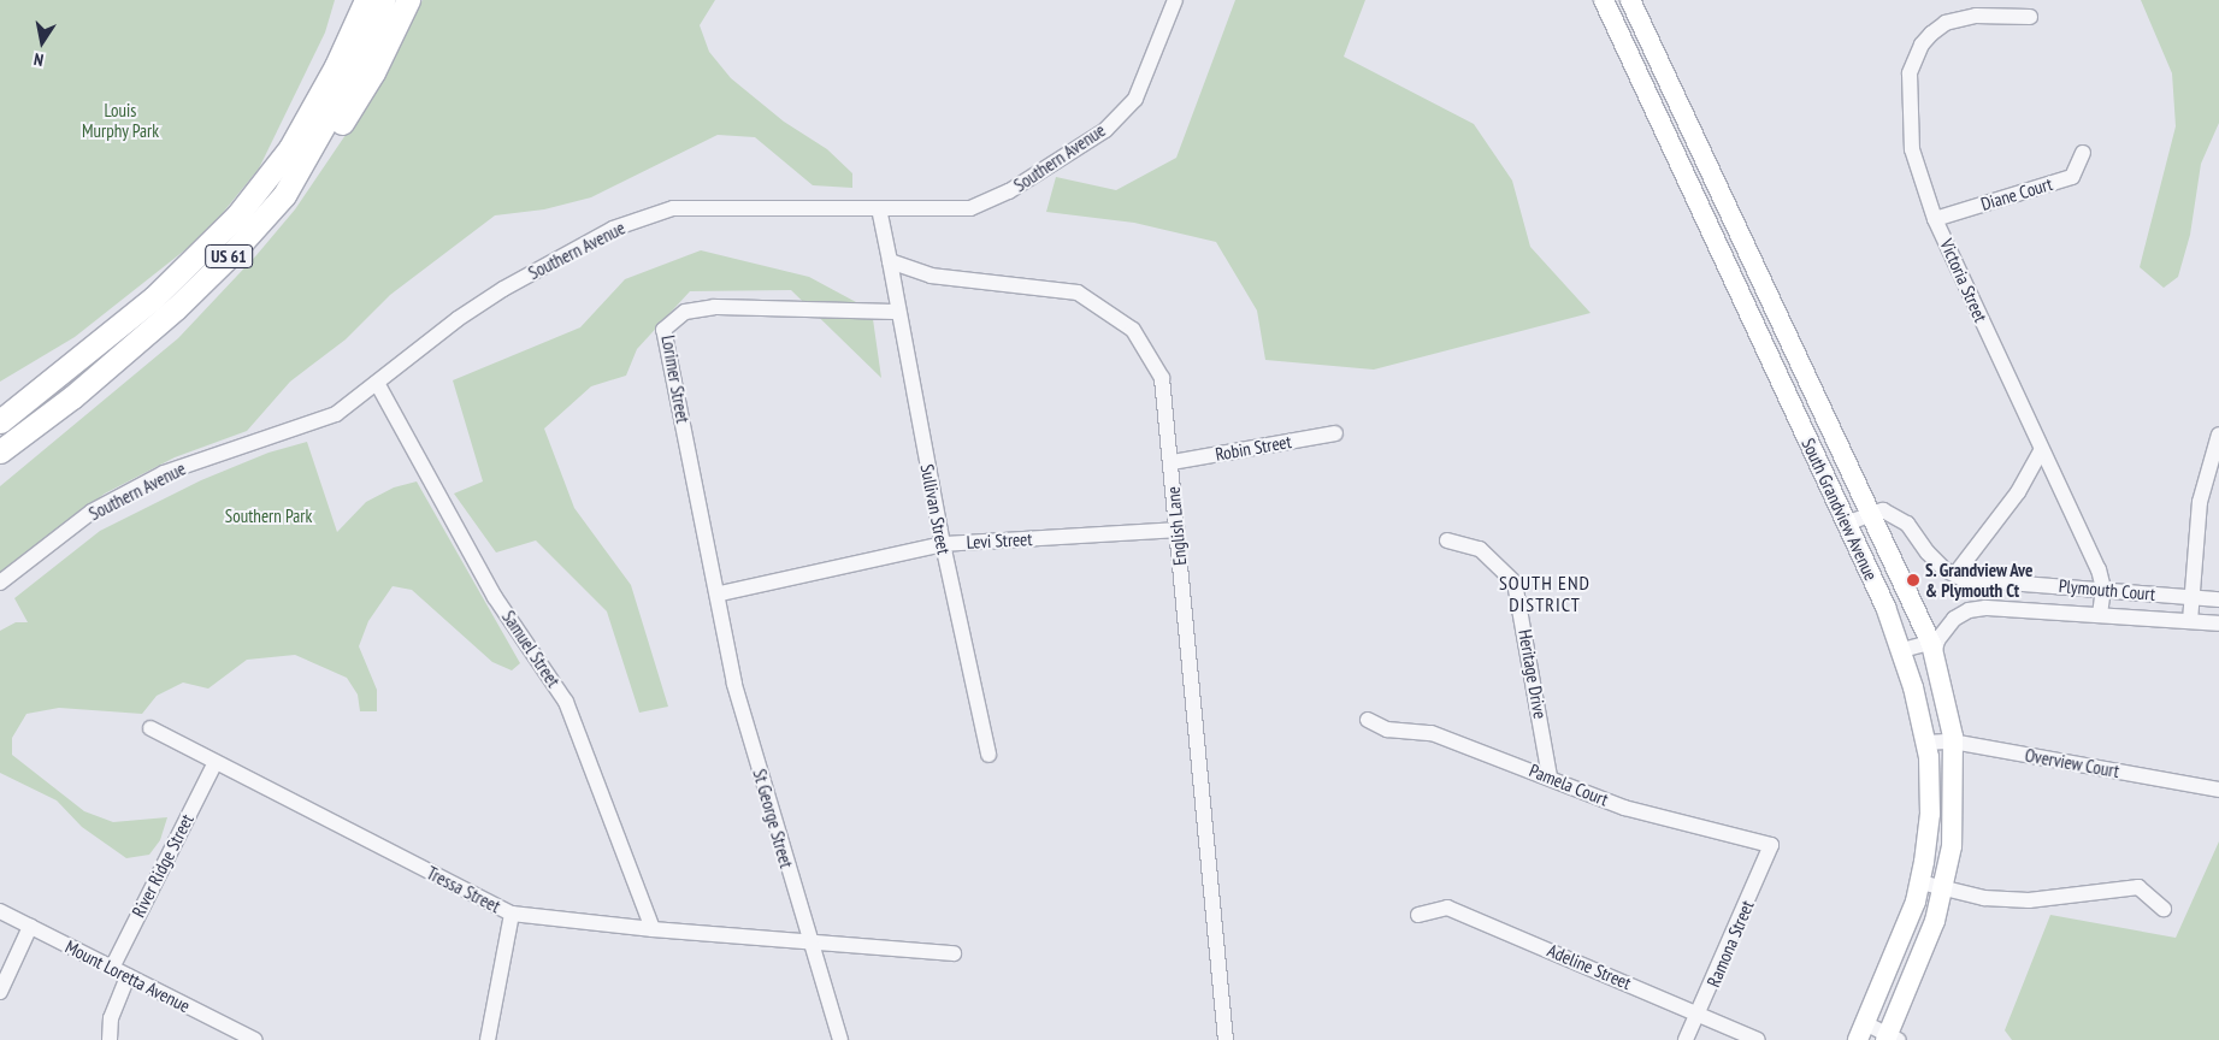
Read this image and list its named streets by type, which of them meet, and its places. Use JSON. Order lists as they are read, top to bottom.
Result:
{
  "streets": {
    "highway": ["US 61"],
    "main road": ["South Grandview Avenue"],
    "street": [
      "Southern Avenue",
      "Diane Court",
      "Victoria Street",
      "Lorimer Street",
      "Robin Street",
      "Sullivan Street",
      "English Lane",
      "Levi Street",
      "Plymouth Court",
      "Samuel Street",
      "Heritage Drive",
      "Overview Court",
      "Pamela Court",
      "St George Street",
      "River Ridge Street",
      "Tressa Street",
      "Ramona Street",
      "Adeline Street",
      "Mount Loretta Avenue"
    ]
  },
  "crossings": [
    ["Southern Avenue", "Samuel Street"],
    ["Diane Court", "Victoria Street"],
    ["Victoria Street", "Plymouth Court"],
    ["Lorimer Street", "Sullivan Street"],
    ["Lorimer Street", "Levi Street"],
    ["Lorimer Street", "St George Street"],
    ["Robin Street", "English Lane"],
    ["Sullivan Street", "English Lane"],
    ["Sullivan Street", "Levi Street"],
    ["South Grandview Avenue", "Plymouth Court"],
    ["South Grandview Avenue", "Overview Court"],
    ["English Lane", "Levi Street"],
    ["Levi Street", "St George Street"],
    ["Samuel Street", "Tressa Street"],
    ["Heritage Drive", "Pamela Court"],
    ["Pamela Court", "Ramona Street"],
    ["St George Street", "Tressa Street"],
    ["River Ridge Street", "Tressa Street"],
    ["River Ridge Street", "Mount Loretta Avenue"],
    ["Ramona Street", "Adeline Street"]
  ],
  "districts": ["SOUTH END DISTRICT"],
  "parks": ["Louis Murphy Park", "Southern Park"],
  "places": ["S. Grandview Ave & Plymouth Ct"],
  "north": "bottom"
}
